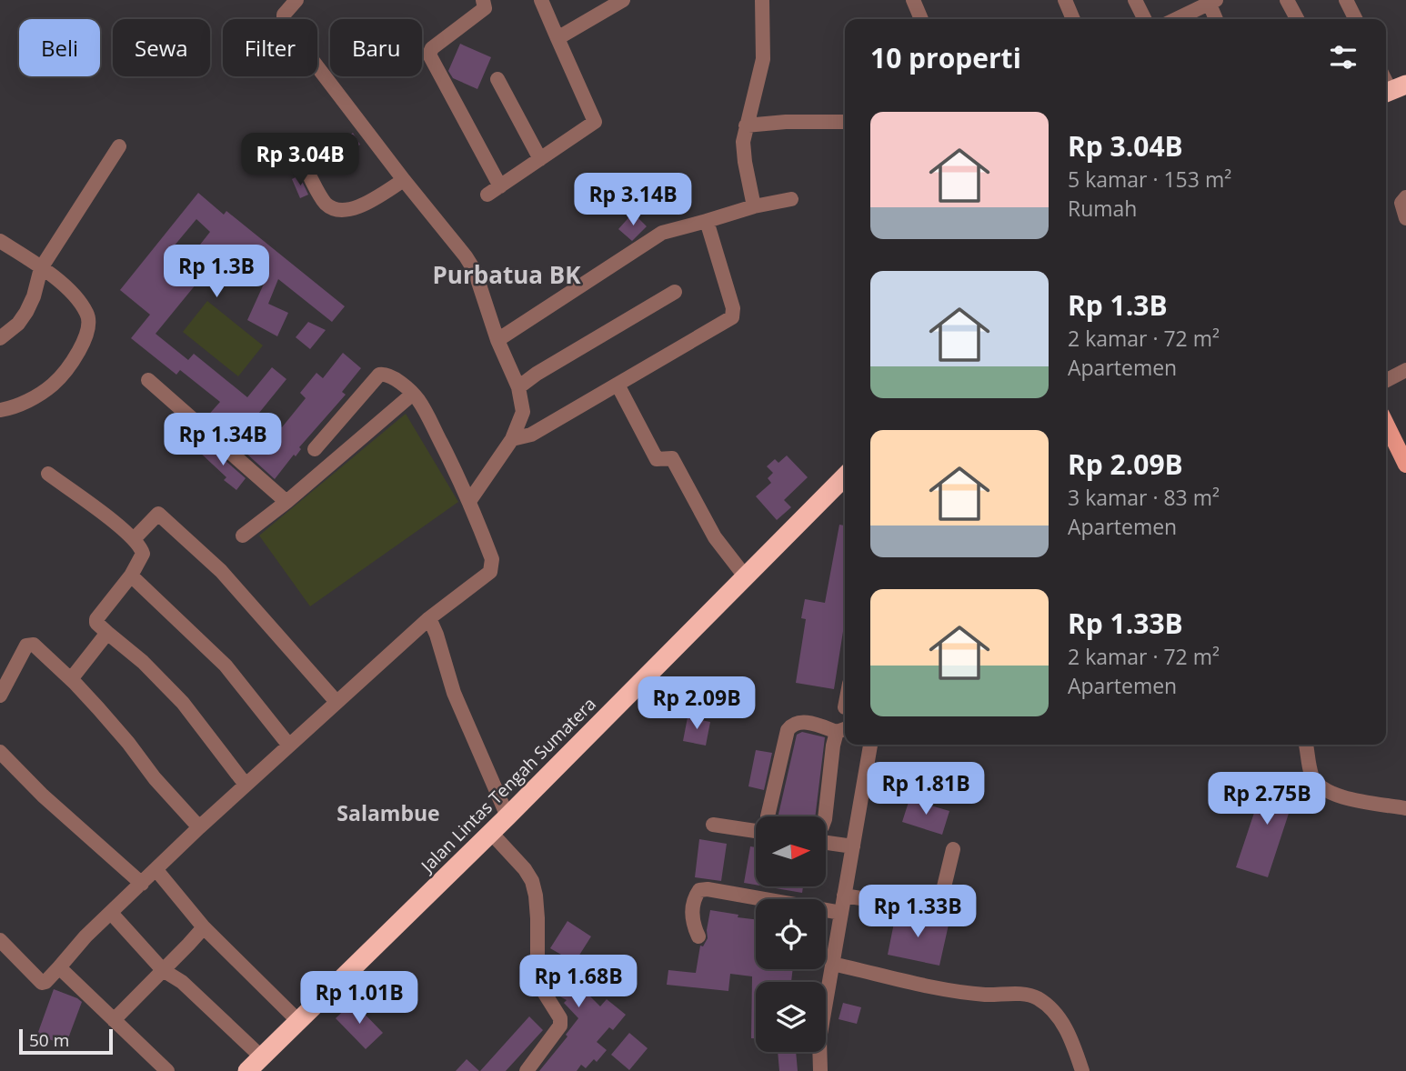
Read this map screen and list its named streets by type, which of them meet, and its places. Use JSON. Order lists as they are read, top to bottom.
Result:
{
  "streets": {
    "highway": ["Jalan Lintas Tengah Sumatera"]
  },
  "districts": ["Purbatua BK", "Salambue"],
  "scale_bar": "50 m",
  "north": "right",
  "page": {
    "chip": [
      "Beli",
      "Sewa",
      "Filter",
      "Baru"
    ],
    "heading": "10 properti",
    "list": [
      {
        "name": "Rp 3.04B",
        "note": "5 kamar · 153 m² · Rumah"
      },
      {
        "name": "Rp 1.3B",
        "note": "2 kamar · 72 m² · Apartemen"
      },
      {
        "name": "Rp 2.09B",
        "note": "3 kamar · 83 m² · Apartemen"
      },
      {
        "name": "Rp 1.33B",
        "note": "2 kamar · 72 m² · Apartemen"
      }
    ],
    "price": [
      "Rp 3.04B",
      "Rp 3.14B",
      "Rp 1.3B",
      "Rp 1.34B",
      "Rp 2.09B",
      "Rp 1.81B",
      "Rp 2.75B",
      "Rp 1.33B",
      "Rp 1.68B",
      "Rp 1.01B"
    ],
    "scale": "50 m"
  }
}
